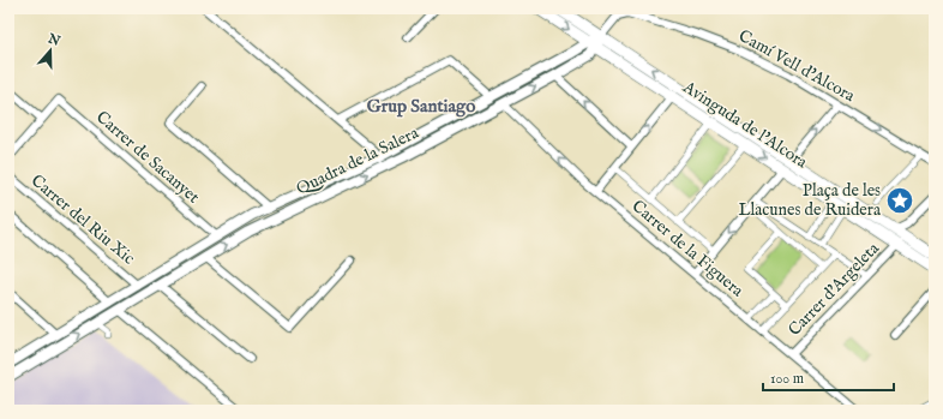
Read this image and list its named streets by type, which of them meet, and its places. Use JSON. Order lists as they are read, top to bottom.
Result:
{
  "streets": {
    "main road": ["Avinguda de l'Alcora"],
    "street": [
      "Camí Vell d'Alcora",
      "Carrer de Sacanyet",
      "Quadra de la Salera",
      "Carrer del Riu Xic",
      "Carrer de la Figuera",
      "Carrer d'Argeleta"
    ]
  },
  "crossings": [
    ["Avinguda de l'Alcora", "Quadra de la Salera"],
    ["Avinguda de l'Alcora", "Carrer d'Argeleta"],
    ["Carrer de Sacanyet", "Quadra de la Salera"],
    ["Quadra de la Salera", "Carrer del Riu Xic"],
    ["Quadra de la Salera", "Carrer de la Figuera"],
    ["Carrer de la Figuera", "Carrer d'Argeleta"]
  ],
  "districts": ["Grup Santiago"],
  "places": {
    "place": ["Plaça de les Llacunes de Ruidera"]
  },
  "scale_bar": "100 m",
  "north": "top"
}
